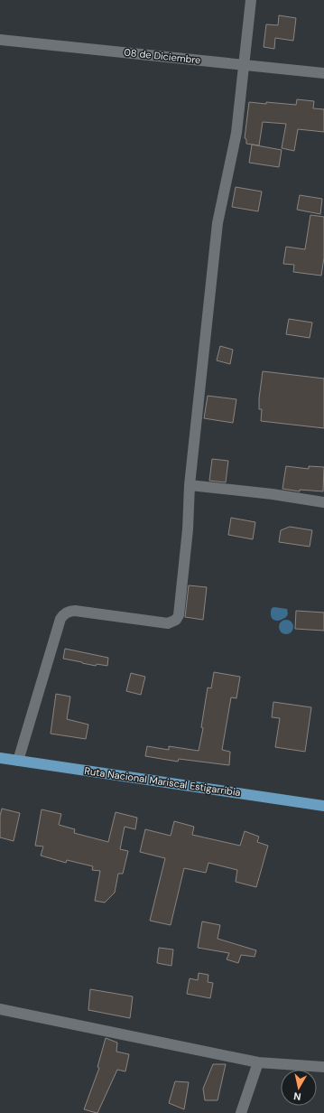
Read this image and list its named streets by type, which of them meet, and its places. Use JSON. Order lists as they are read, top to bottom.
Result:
{
  "streets": {
    "main road": ["Ruta Nacional Mariscal Estigarribia"],
    "street": ["08 de Diciembre"]
  },
  "north": "bottom"
}
